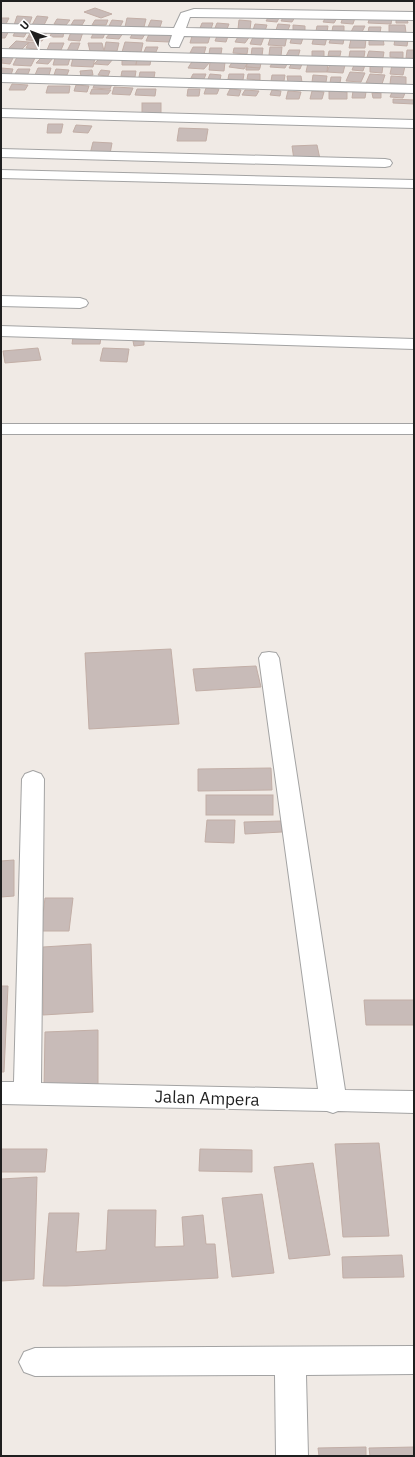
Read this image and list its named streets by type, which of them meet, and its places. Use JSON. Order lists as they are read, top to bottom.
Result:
{
  "streets": {
    "street": ["Jalan Ampera"]
  },
  "north": "top left"
}
